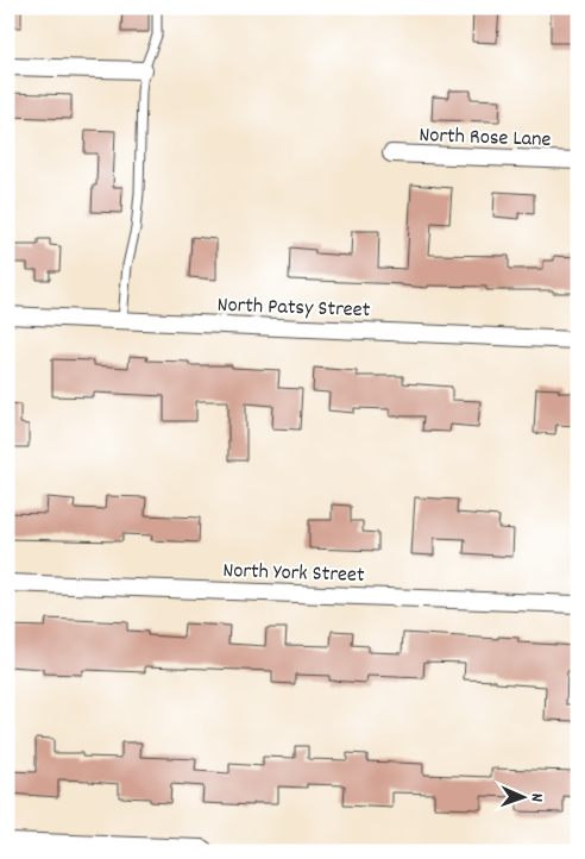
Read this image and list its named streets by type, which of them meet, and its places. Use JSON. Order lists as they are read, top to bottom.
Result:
{
  "streets": {
    "street": ["North Rose Lane", "North Patsy Street", "North York Street"]
  },
  "north": "right"
}
